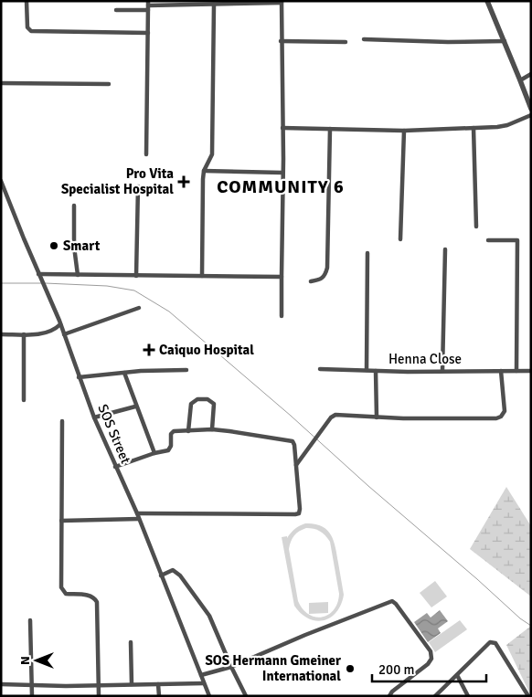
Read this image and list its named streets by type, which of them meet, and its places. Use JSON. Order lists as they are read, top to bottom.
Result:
{
  "streets": {
    "street": ["Henna Close", "SOS Street"]
  },
  "districts": ["COMMUNITY 6"],
  "places": {
    "health": ["Pro Vita Specialist Hospital", "Caiquo Hospital"],
    "other": ["Smart", "SOS Hermann Gmeiner International"]
  },
  "scale_bar": "200 m",
  "north": "left"
}
